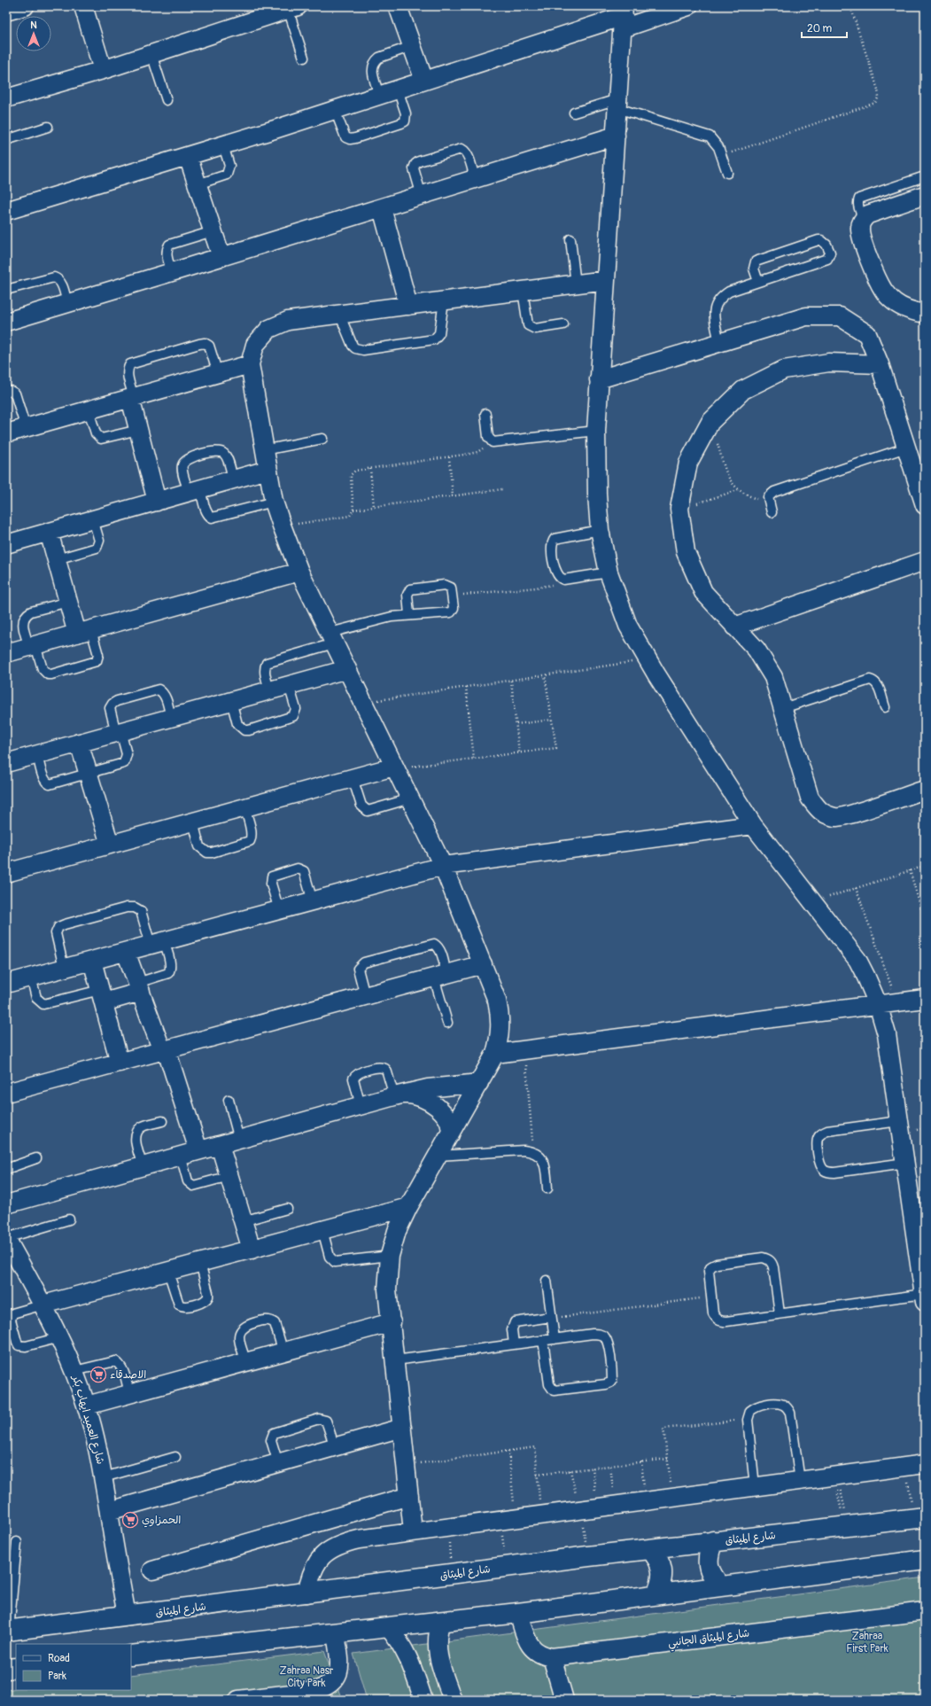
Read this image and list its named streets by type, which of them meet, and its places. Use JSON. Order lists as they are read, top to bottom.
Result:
{
  "streets": {
    "main road": ["شارع الميثاق"],
    "street": ["شارع العميد ايهاب بكر", "شارع الميثاق الجانبي"]
  },
  "crossings": [
    ["شارع العميد ايهاب بكر", "شارع الميثاق"]
  ],
  "parks": ["Zahraa First Park", "Zahraa Nasr City Park"],
  "places": {
    "supermarket": ["الاصدقاء", "الحمزاوي"]
  },
  "legend": ["Road", "Park"],
  "scale_bar": "20 m",
  "north": "top"
}
